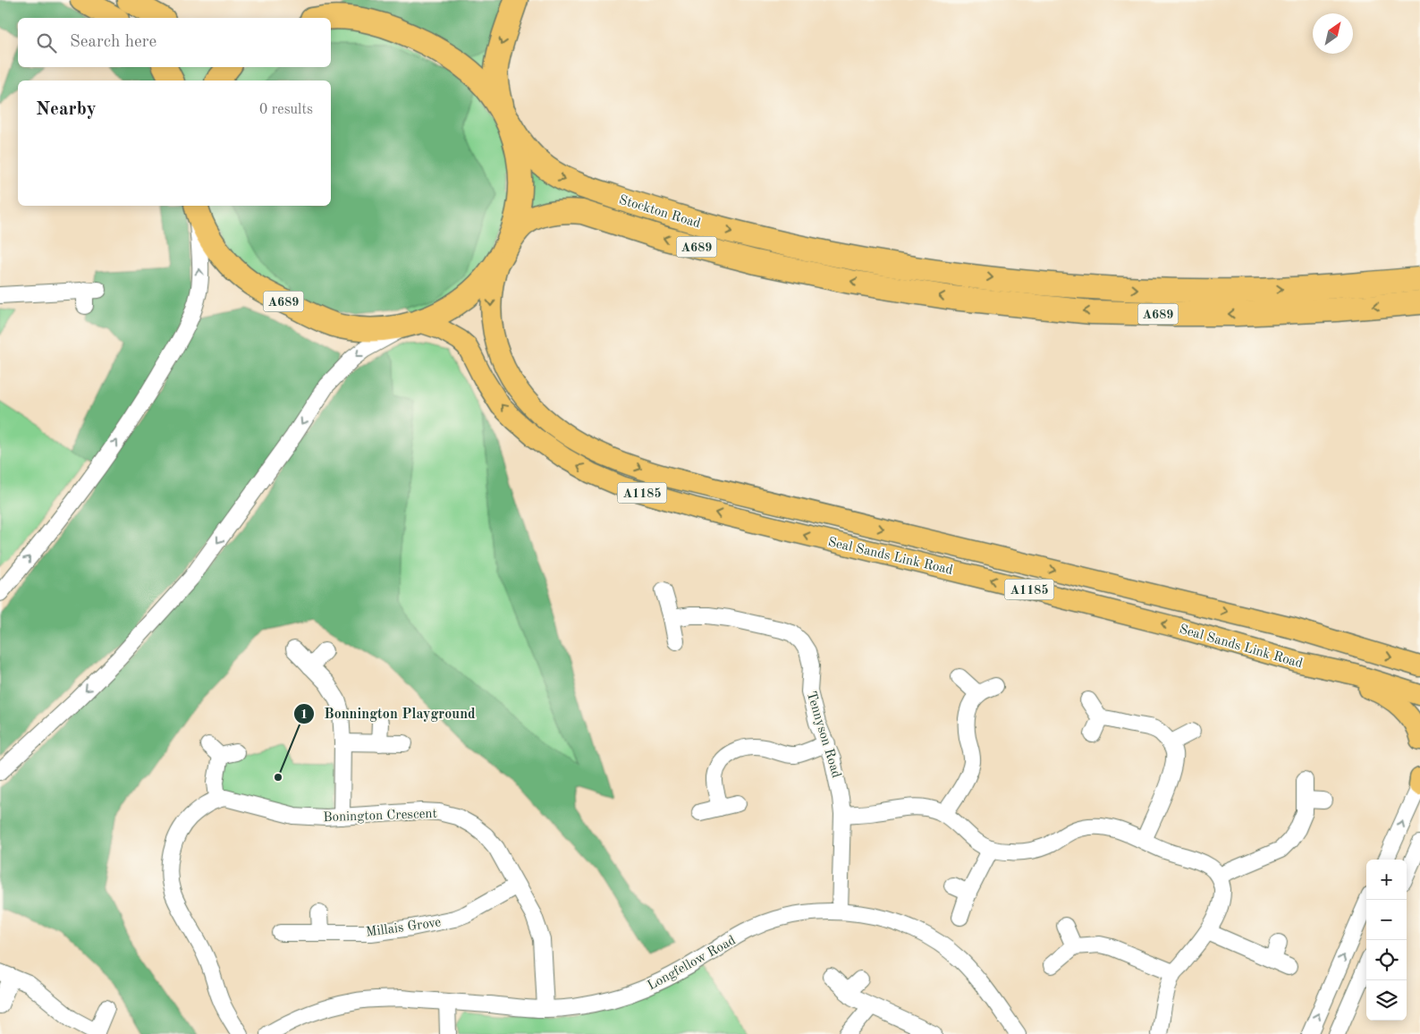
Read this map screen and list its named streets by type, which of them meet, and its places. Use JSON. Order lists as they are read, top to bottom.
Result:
{
  "streets": {
    "highway": ["Stockton Road", "A689"],
    "main road": ["A1185", "Seal Sands Link Road"],
    "street": [
      "Tennyson Road",
      "Bonington Crescent",
      "Millais Grove",
      "Longfellow Road"
    ]
  },
  "crossings": [
    ["Stockton Road", "A689"],
    ["Stockton Road", "Seal Sands Link Road"],
    ["A689", "Seal Sands Link Road"],
    ["A1185", "Seal Sands Link Road"],
    ["Tennyson Road", "Longfellow Road"],
    ["Bonington Crescent", "Millais Grove"],
    ["Bonington Crescent", "Longfellow Road"]
  ],
  "places": ["Bonnington Playground"],
  "north": "top right",
  "page": {
    "search": "Search here",
    "heading": ["Nearby", "0 results"],
    "map_buttons": ["+", "−"]
  }
}
